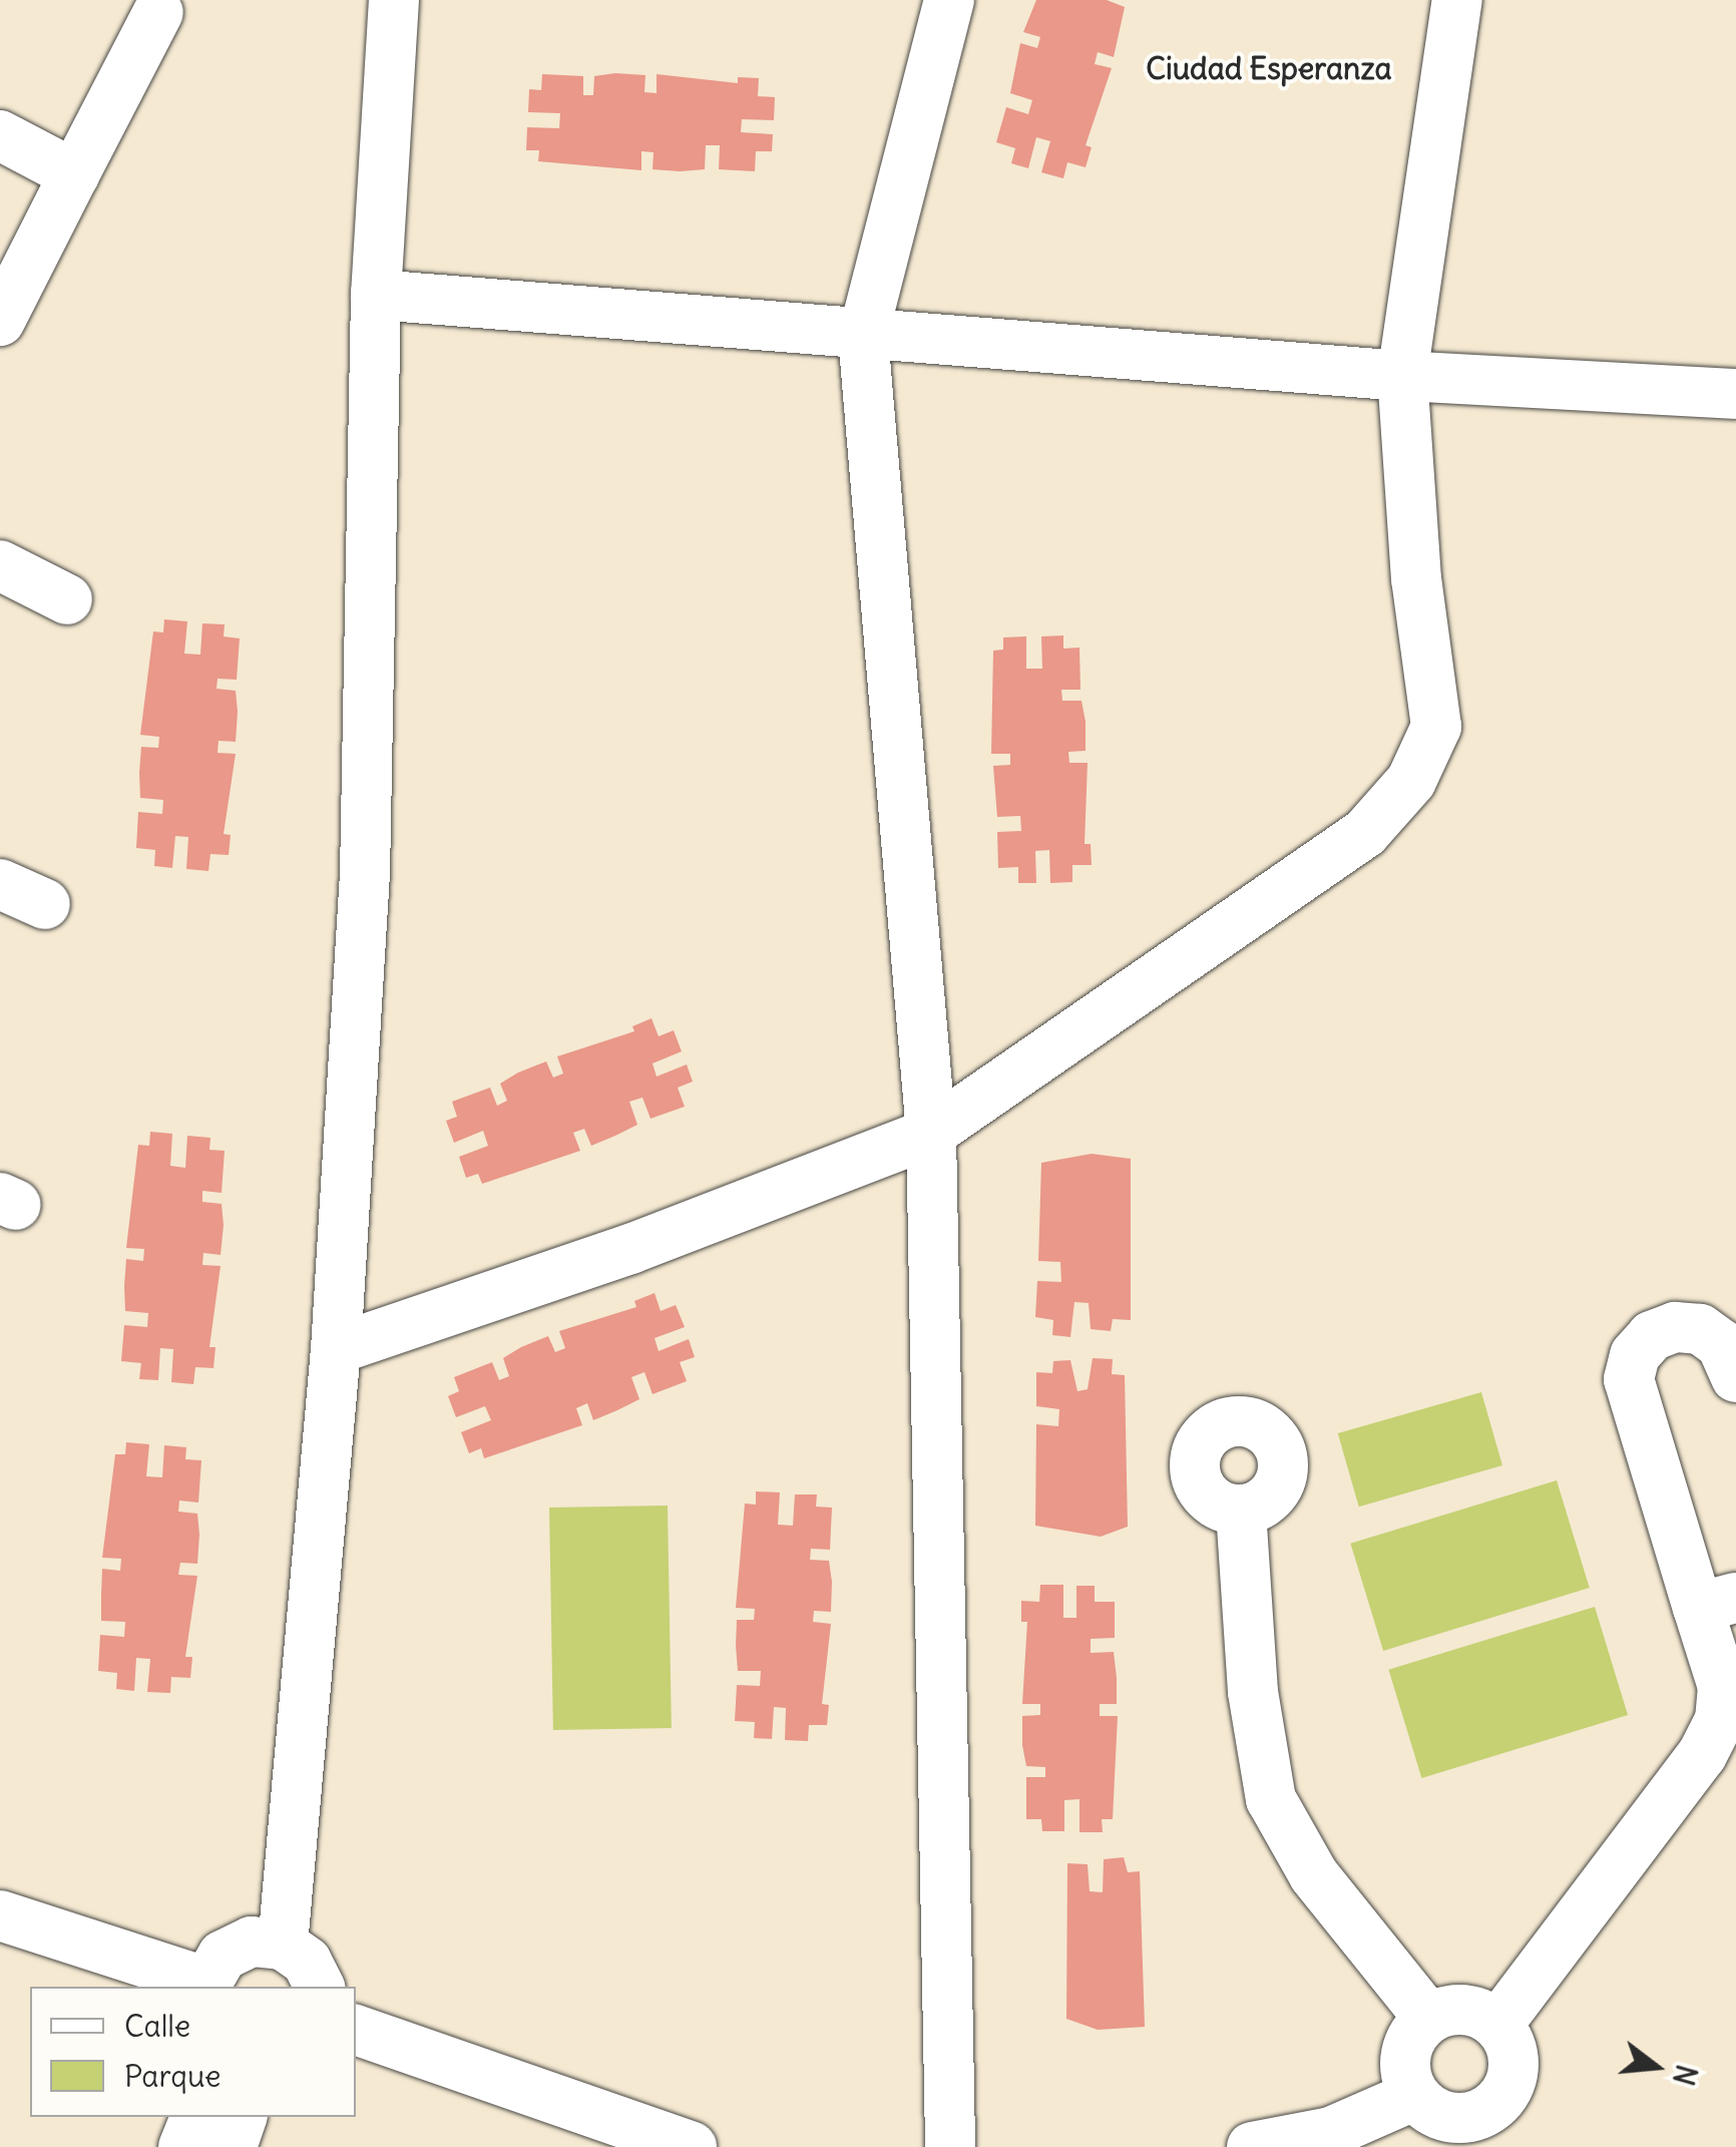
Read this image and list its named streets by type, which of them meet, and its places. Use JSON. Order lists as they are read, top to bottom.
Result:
{
  "districts": ["Ciudad Esperanza"],
  "legend": ["Calle", "Parque"],
  "north": "right"
}
